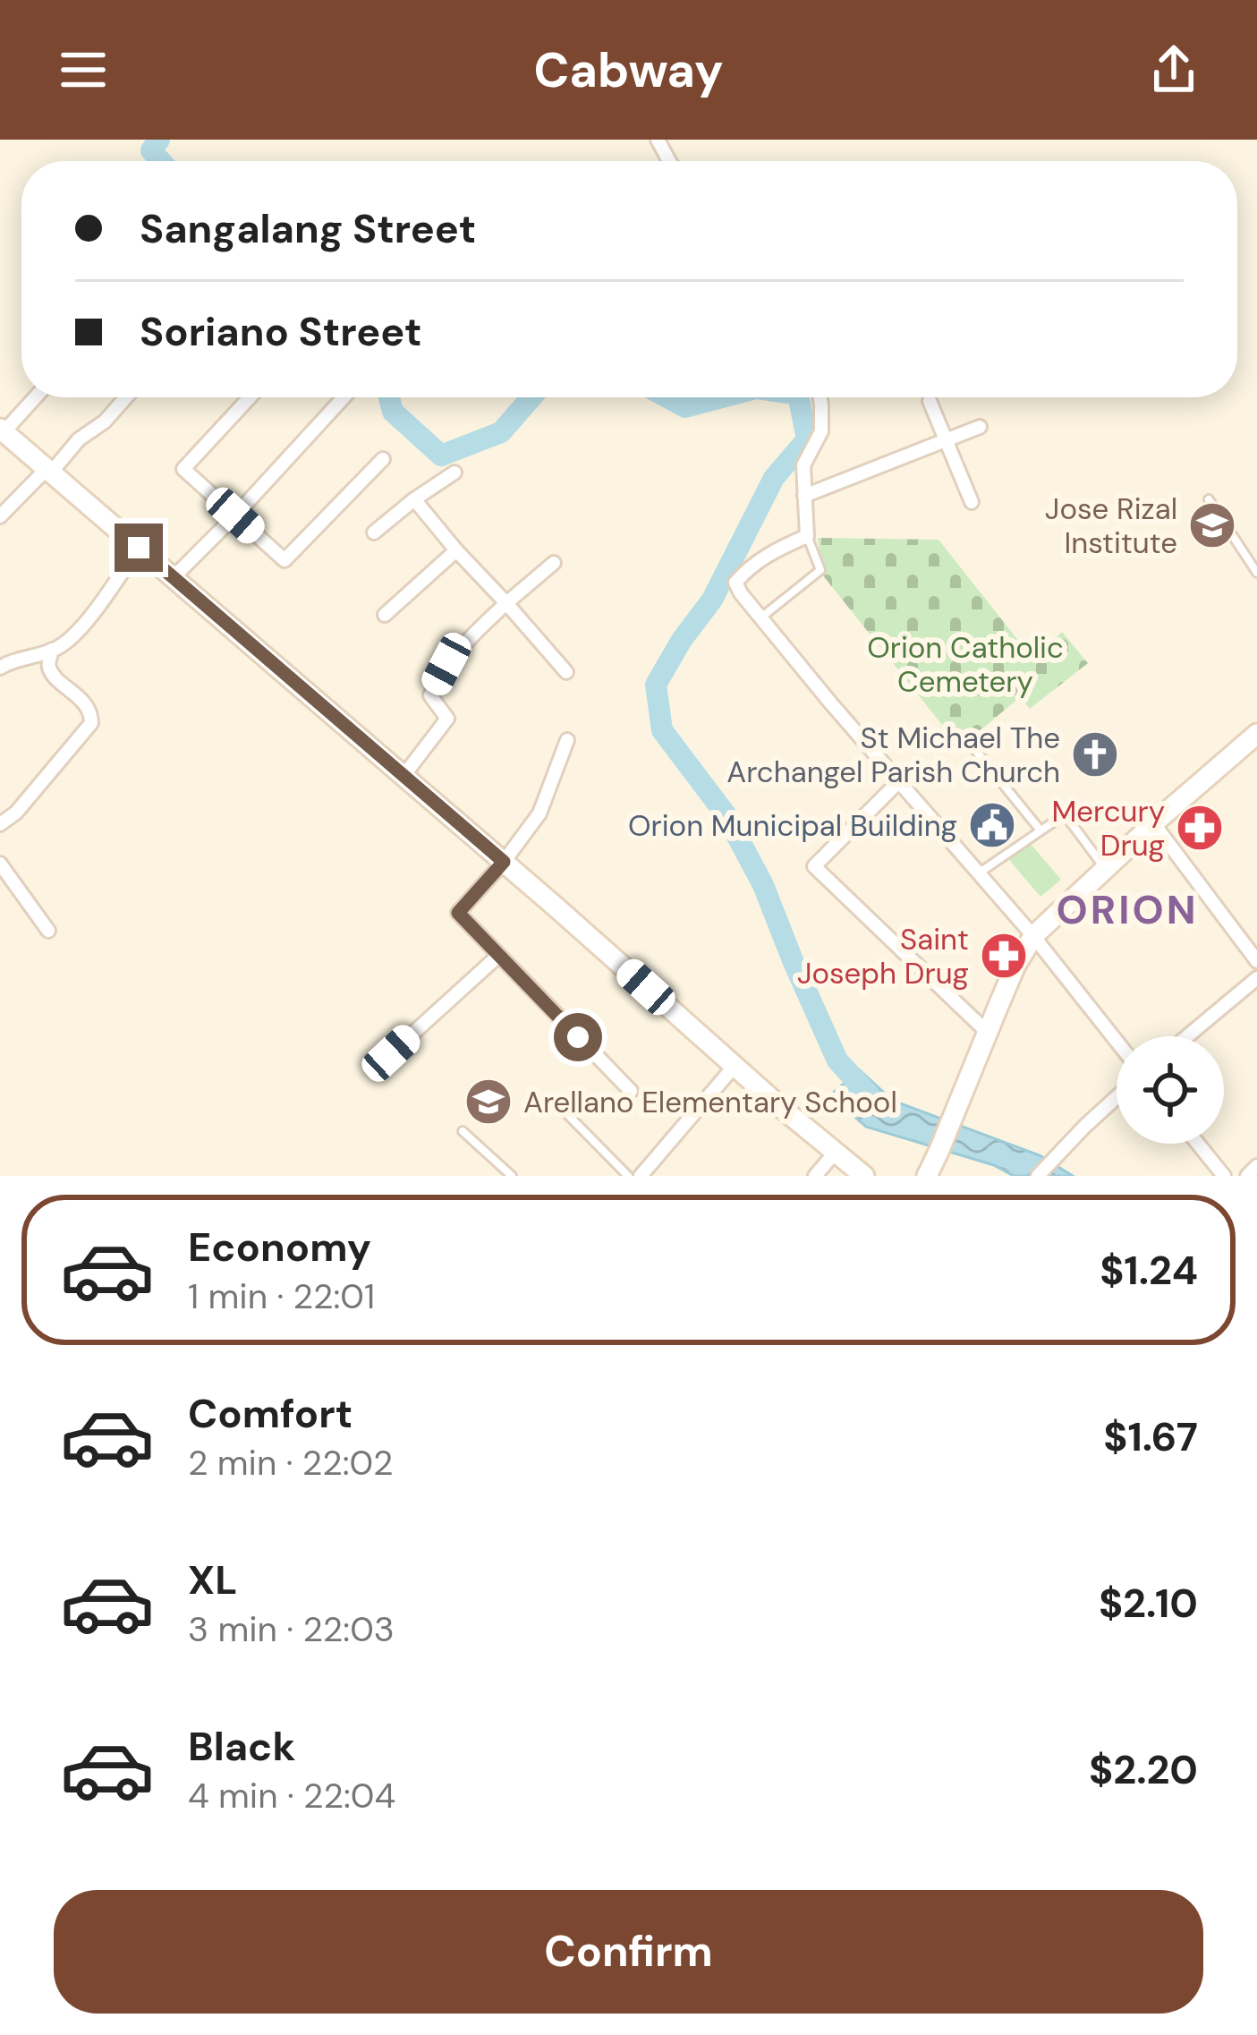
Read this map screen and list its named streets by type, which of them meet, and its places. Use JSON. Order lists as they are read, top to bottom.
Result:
{
  "districts": ["ORION"],
  "parks": ["Orion Catholic Cemetery"],
  "places": {
    "school or university": ["Jose Rizal Institute", "Arellano Elementary School"],
    "church": ["St Michael The Archangel Parish Church"],
    "public building": ["Orion Municipal Building"],
    "pharmacy": ["Mercury Drug", "Saint Joseph Drug"]
  },
  "page": {
    "header": "Cabway",
    "banner": ["Sangalang Street", "Soriano Street"],
    "list": [
      {
        "name": "Economy",
        "note": "1 min · 22:01",
        "value": "$1.24"
      },
      {
        "name": "Comfort",
        "note": "2 min · 22:02",
        "value": "$1.67"
      },
      {
        "name": "XL",
        "note": "3 min · 22:03",
        "value": "$2.10"
      },
      {
        "name": "Black",
        "note": "4 min · 22:04",
        "value": "$2.20"
      }
    ],
    "buttons": "Confirm"
  }
}
